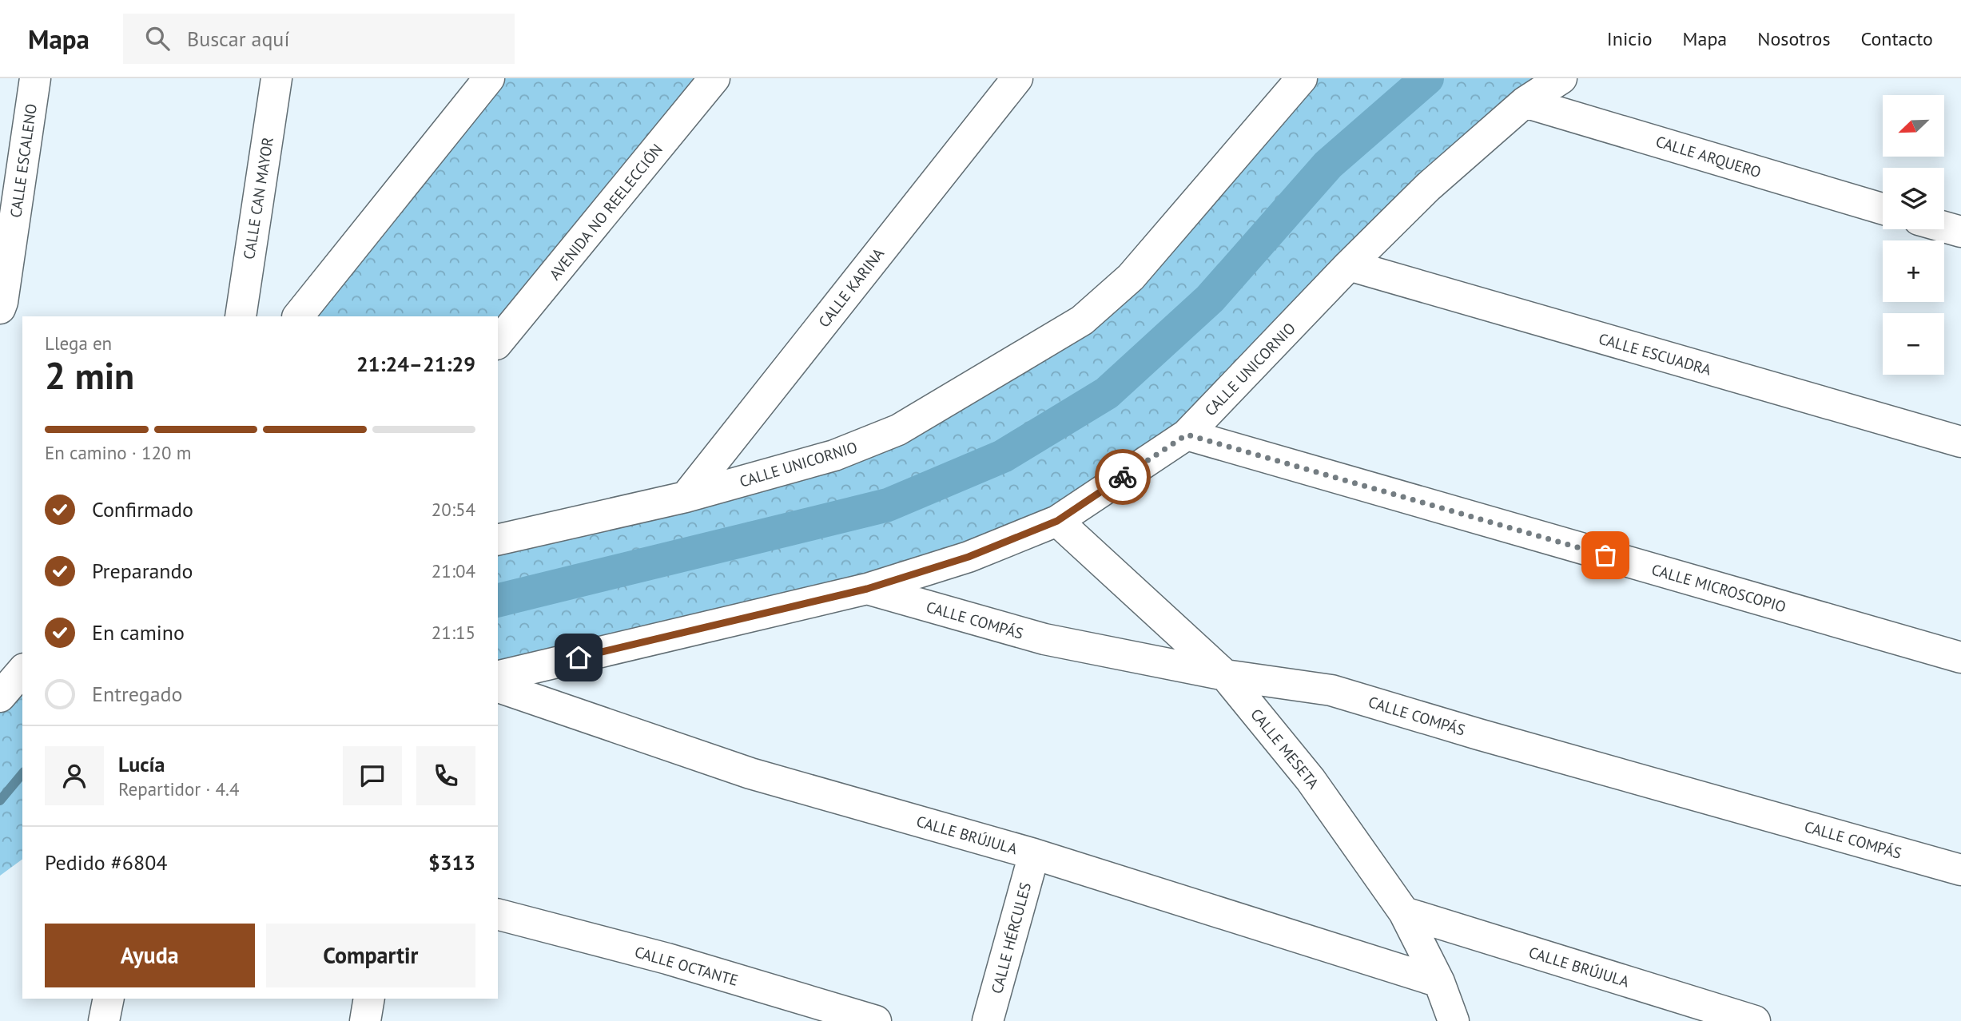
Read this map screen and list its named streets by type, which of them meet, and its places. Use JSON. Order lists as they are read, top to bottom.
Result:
{
  "streets": {
    "street": [
      "CALLE ARQUERO",
      "CALLE ESCALENO",
      "CALLE CAN MAYOR",
      "AVENIDA NO REELECCIÓN",
      "CALLE KARINA",
      "CALLE ESCUADRA",
      "CALLE UNICORNIO",
      "CALLE MICROSCOPIO",
      "CALLE COMPÁS",
      "CALLE MESETA",
      "CALLE BRÚJULA",
      "CALLE HÉRCULES",
      "CALLE OCTANTE"
    ]
  },
  "crossings": [
    ["CALLE ARQUERO", "CALLE UNICORNIO"],
    ["CALLE KARINA", "CALLE UNICORNIO"],
    ["CALLE ESCUADRA", "CALLE UNICORNIO"],
    ["CALLE UNICORNIO", "CALLE MICROSCOPIO"],
    ["CALLE UNICORNIO", "CALLE COMPÁS"],
    ["CALLE UNICORNIO", "CALLE MESETA"],
    ["CALLE COMPÁS", "CALLE MESETA"],
    ["CALLE MESETA", "CALLE BRÚJULA"],
    ["CALLE BRÚJULA", "CALLE HÉRCULES"]
  ],
  "north": "bottom left",
  "page": {
    "header": "Mapa",
    "search": "Buscar aquí",
    "nav": [
      "Inicio",
      "Mapa",
      "Nosotros",
      "Contacto"
    ],
    "map_buttons": ["+", "−"],
    "heading": ["2 min", "Llega en", "21:24–21:29"],
    "panel": [
      "Lucía",
      "Repartidor · 4.4",
      "Pedido #6804",
      "$313"
    ],
    "bar": "En camino · 120 m",
    "list": [
      ["Confirmado", "20:54"],
      ["Preparando", "21:04"],
      ["En camino", "21:15"],
      "Entregado"
    ],
    "buttons": ["Ayuda", "Compartir"]
  }
}
